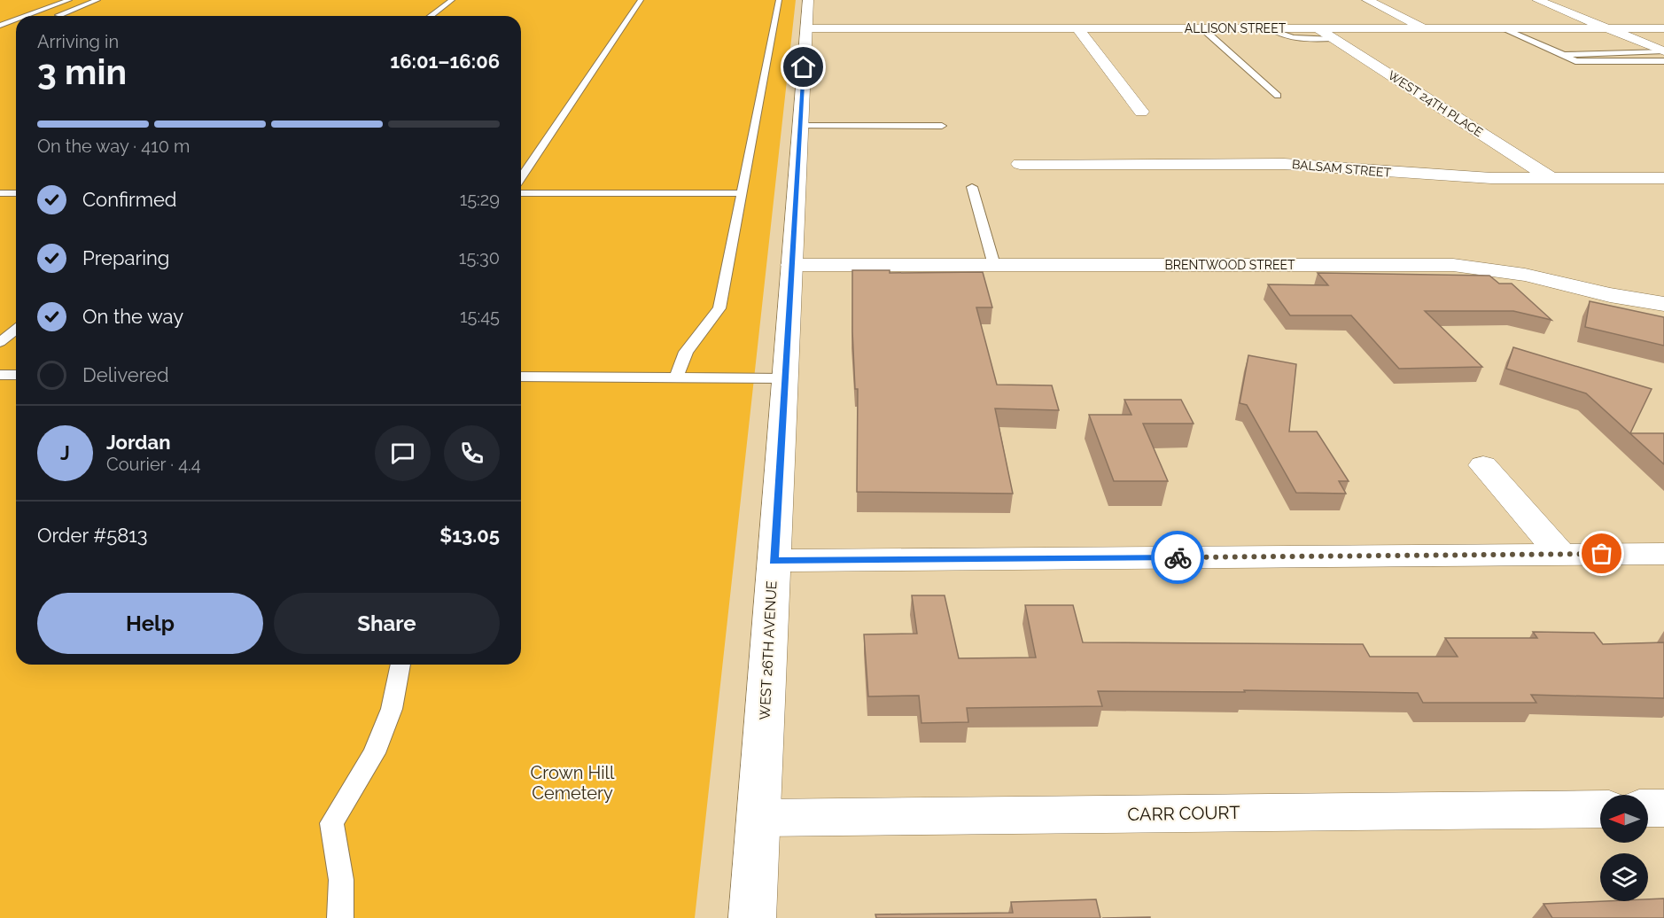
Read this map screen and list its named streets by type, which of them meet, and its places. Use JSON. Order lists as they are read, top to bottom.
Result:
{
  "streets": {
    "street": [
      "ALLISON STREET",
      "WEST 24TH PLACE",
      "BALSAM STREET",
      "BRENTWOOD STREET",
      "WEST 26TH AVENUE",
      "CARR COURT"
    ]
  },
  "crossings": [
    ["ALLISON STREET", "WEST 24TH PLACE"],
    ["ALLISON STREET", "WEST 26TH AVENUE"],
    ["WEST 24TH PLACE", "BALSAM STREET"],
    ["BRENTWOOD STREET", "WEST 26TH AVENUE"],
    ["WEST 26TH AVENUE", "CARR COURT"]
  ],
  "parks": ["Crown Hill Cemetery"],
  "north": "left",
  "page": {
    "heading": ["3 min", "Arriving in", "16:01–16:06"],
    "panel": [
      "Jordan",
      "Courier · 4.4",
      "Order #5813",
      "$13.05"
    ],
    "bar": "On the way · 410 m",
    "list": [
      ["Confirmed", "15:29"],
      ["Preparing", "15:30"],
      ["On the way", "15:45"],
      "Delivered"
    ],
    "round": "J",
    "buttons": ["Help", "Share"]
  }
}
